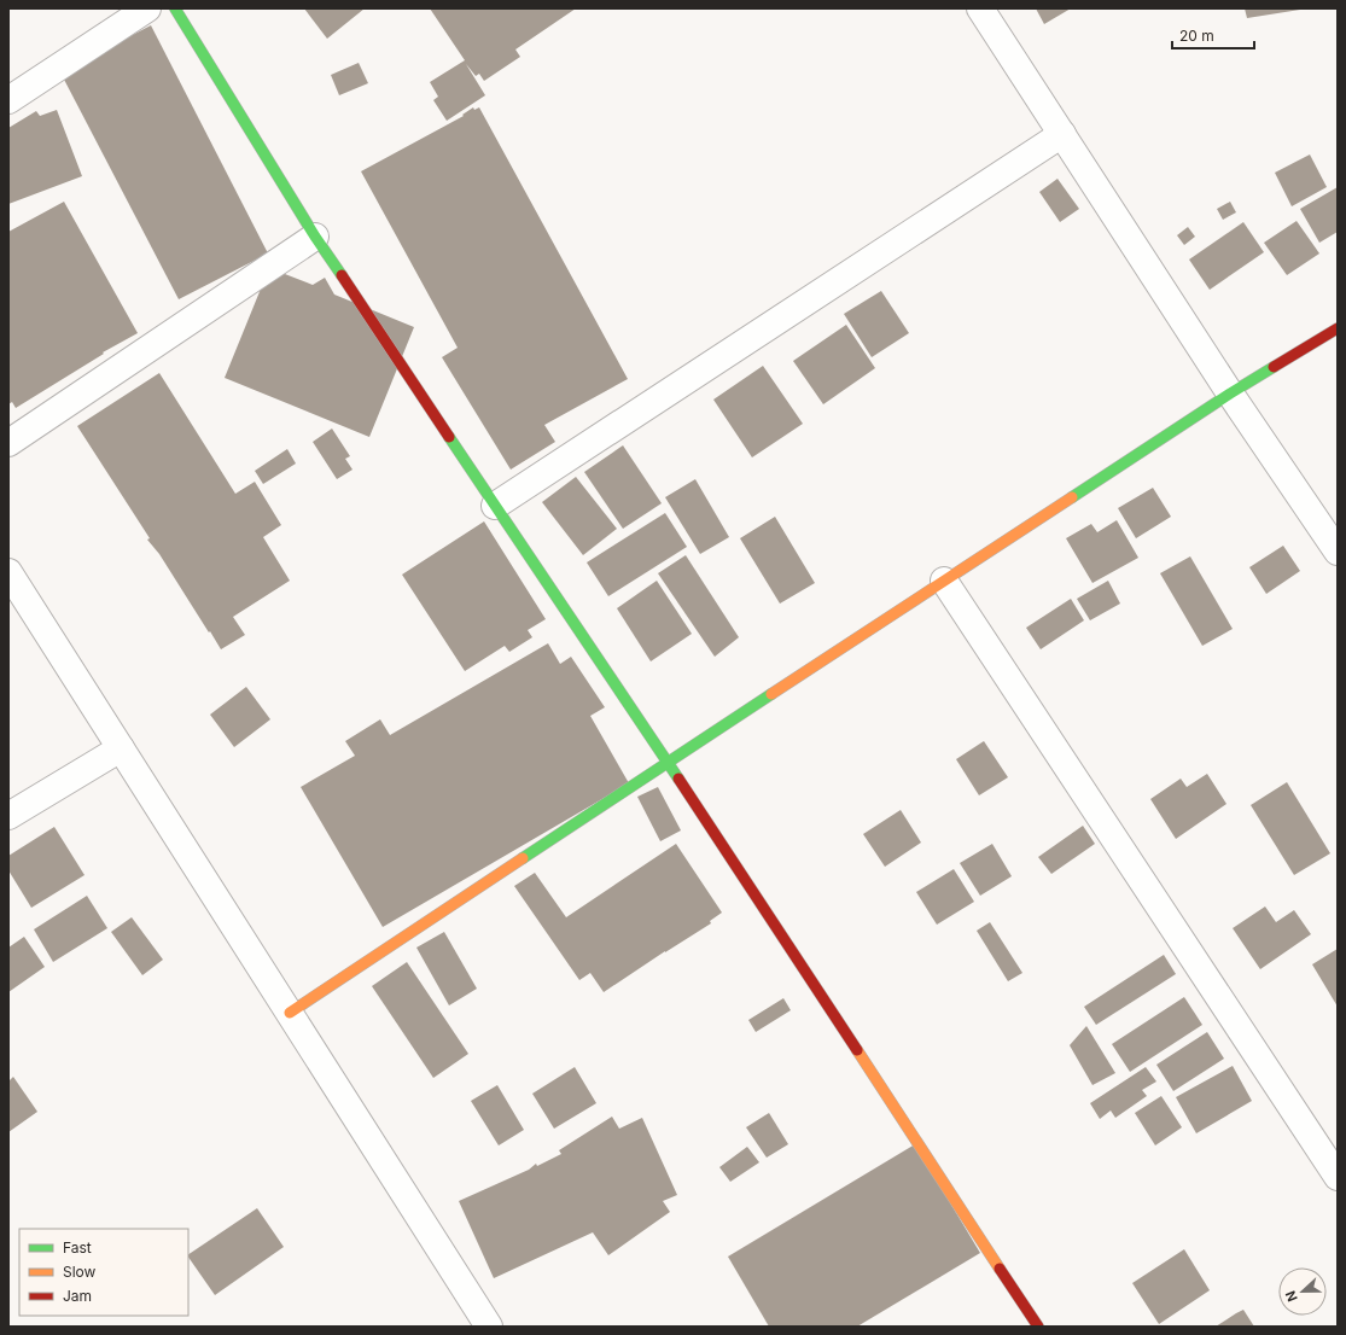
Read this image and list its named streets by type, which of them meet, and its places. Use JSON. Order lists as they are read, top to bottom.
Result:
{
  "legend": ["Fast", "Slow", "Jam"],
  "scale_bar": "20 m",
  "north": "left"
}
